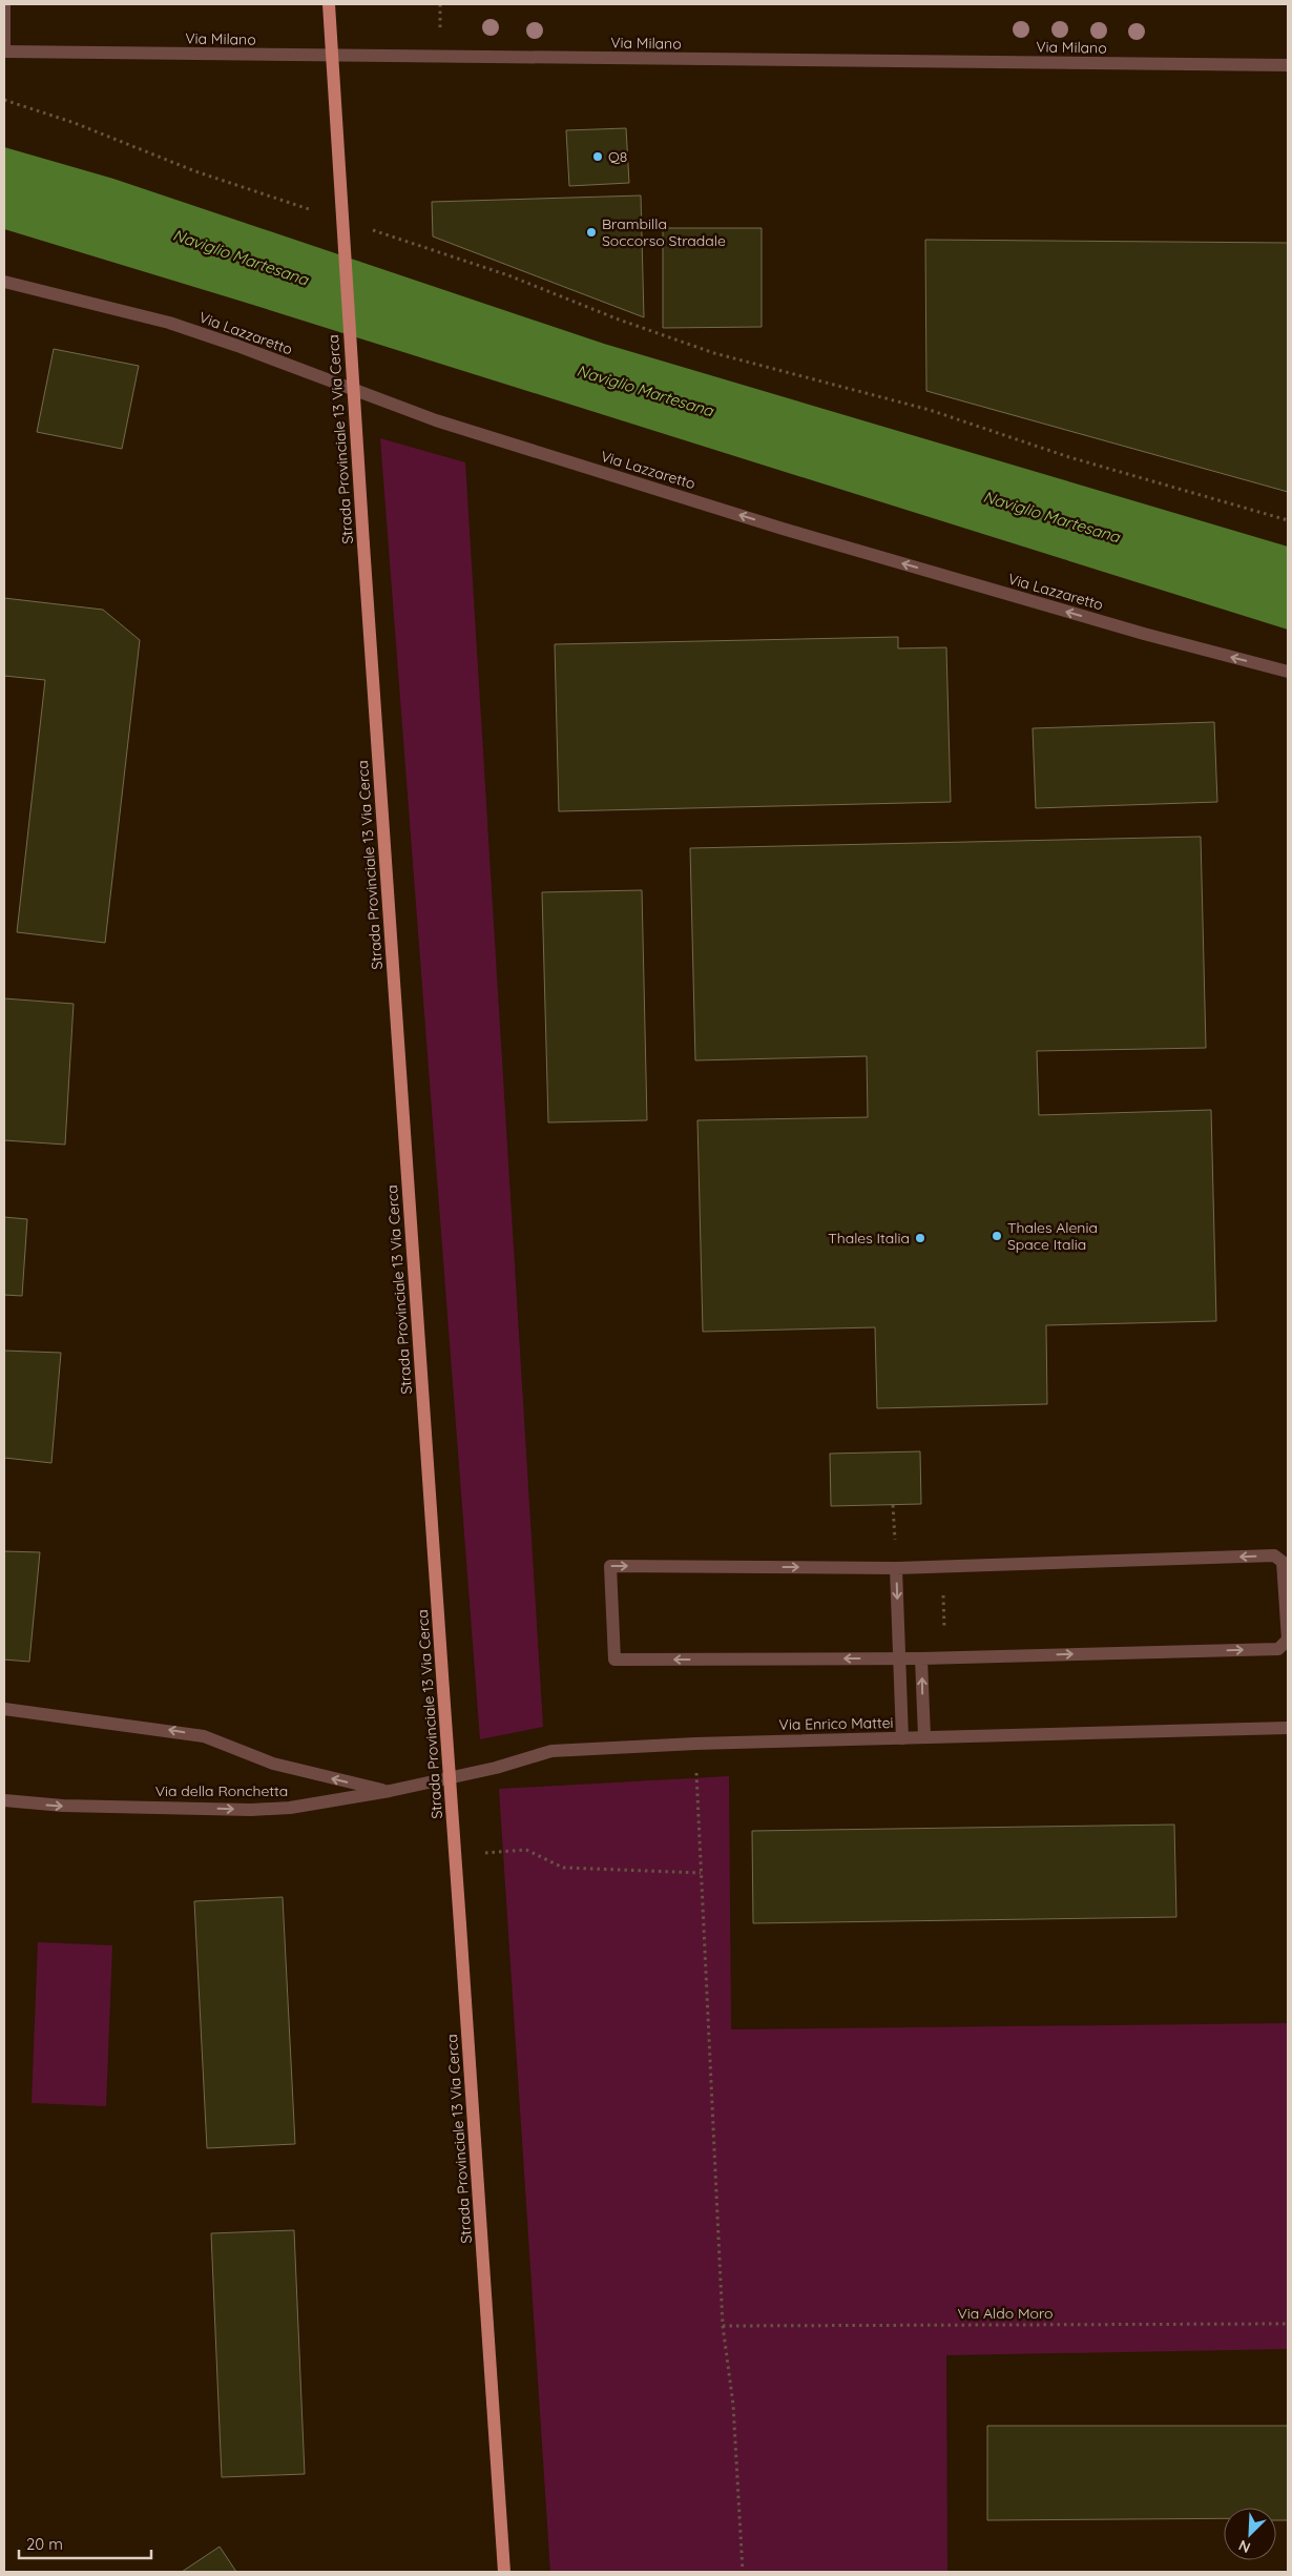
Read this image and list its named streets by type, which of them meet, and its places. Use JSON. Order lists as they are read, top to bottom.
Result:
{
  "streets": {
    "main road": ["Strada Provinciale 13 Via Cerca"],
    "street": [
      "Via Milano",
      "Via Lazzaretto",
      "Via Enrico Mattei",
      "Via della Ronchetta"
    ],
    "path": ["Via Aldo Moro"]
  },
  "crossings": [
    ["Via Enrico Mattei", "Via della Ronchetta"]
  ],
  "one_way": ["Via Lazzaretto"],
  "water": ["Naviglio Martesana"],
  "places": [
    "Q8",
    "Brambilla Soccorso Stradale",
    "Thales Alenia Space Italia",
    "Thales Italia"
  ],
  "scale_bar": "20 m",
  "north": "bottom left"
}
